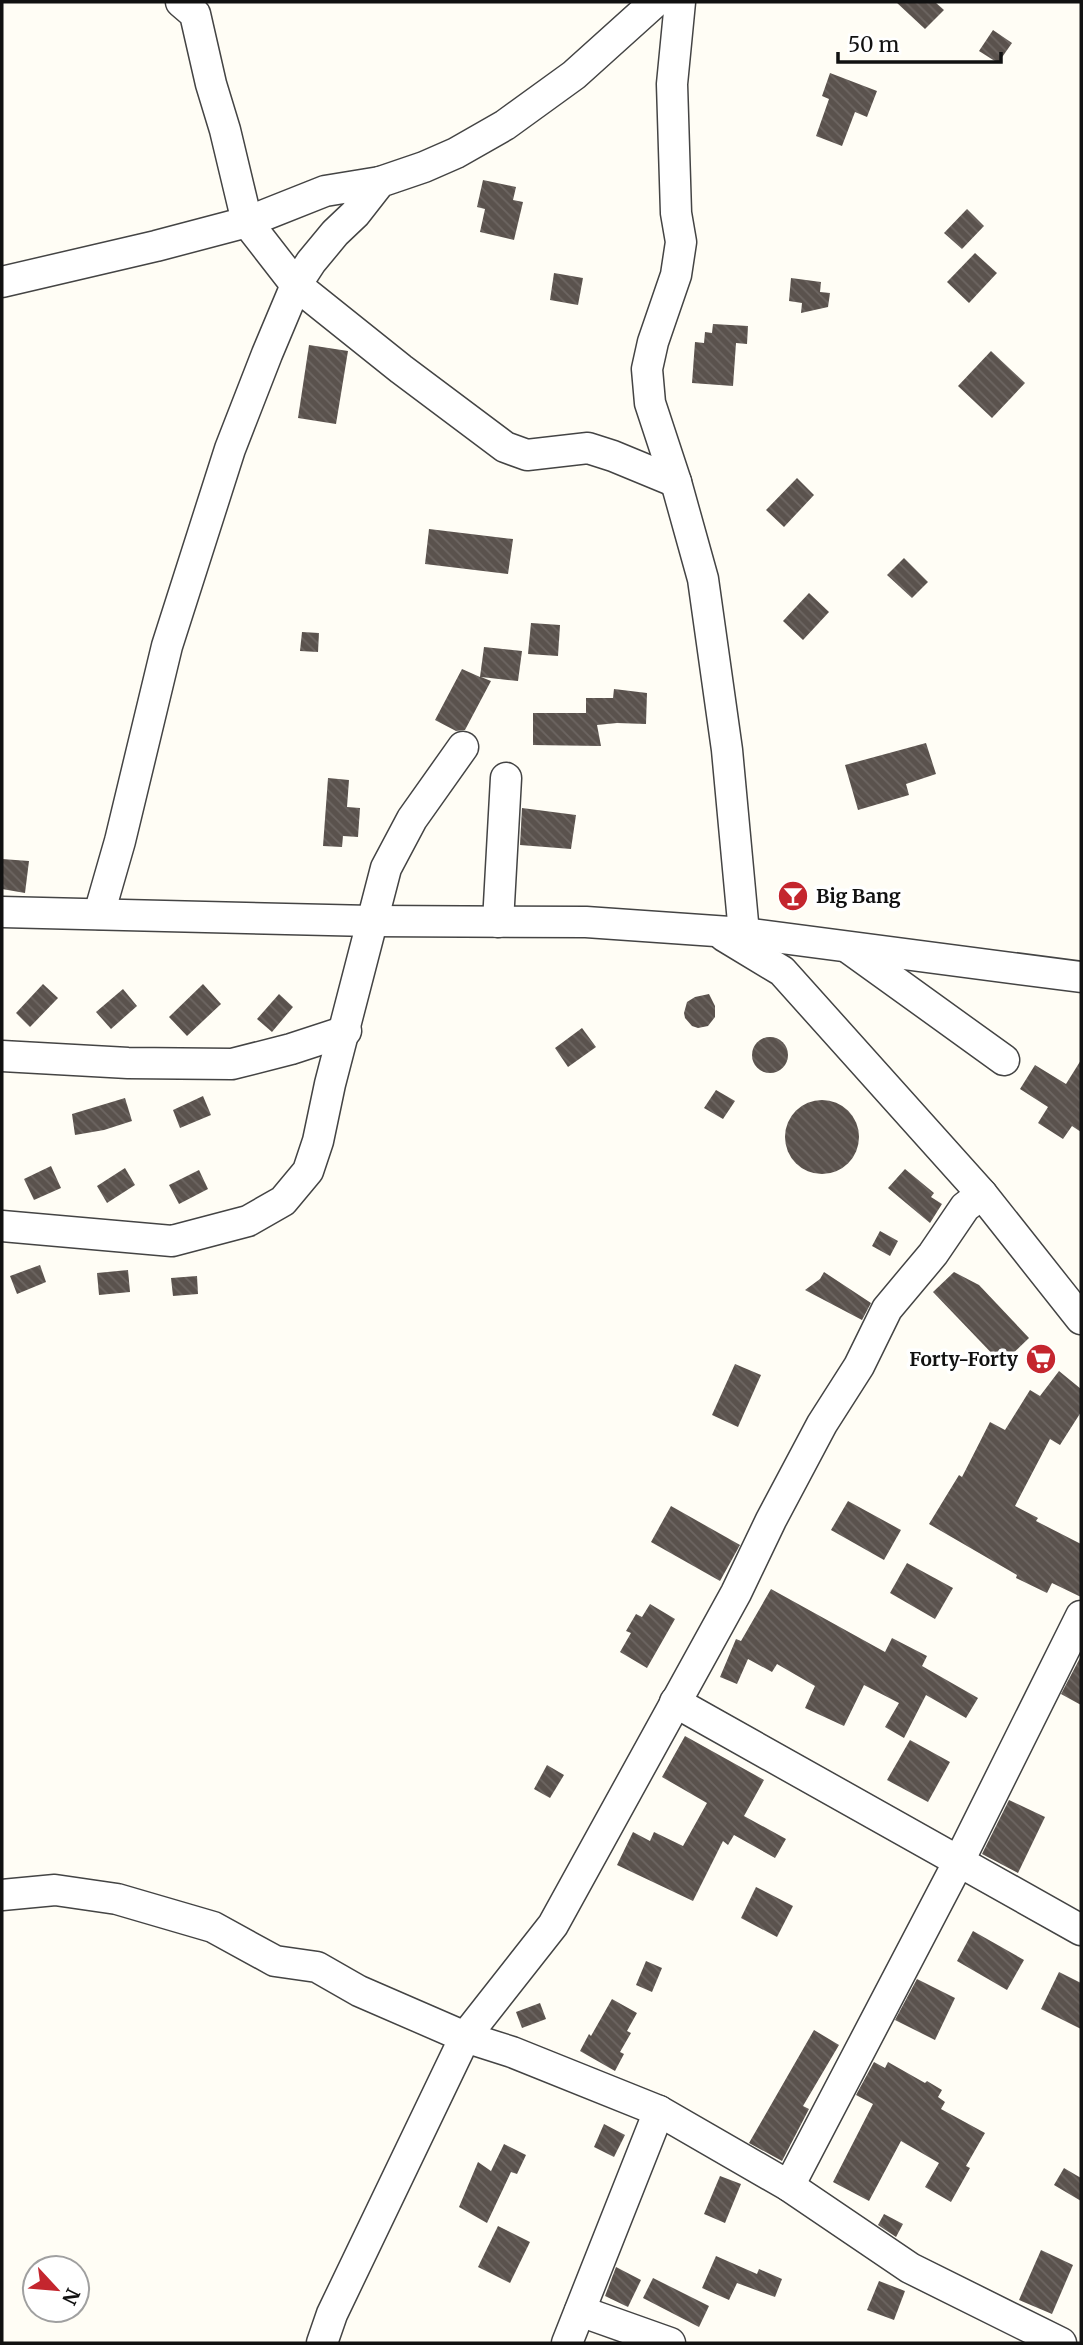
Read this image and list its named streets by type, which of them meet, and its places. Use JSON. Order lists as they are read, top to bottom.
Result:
{
  "places": {
    "bar": ["Big Bang"],
    "supermarket": ["Forty-Forty"]
  },
  "scale_bar": "50 m",
  "north": "bottom right"
}
